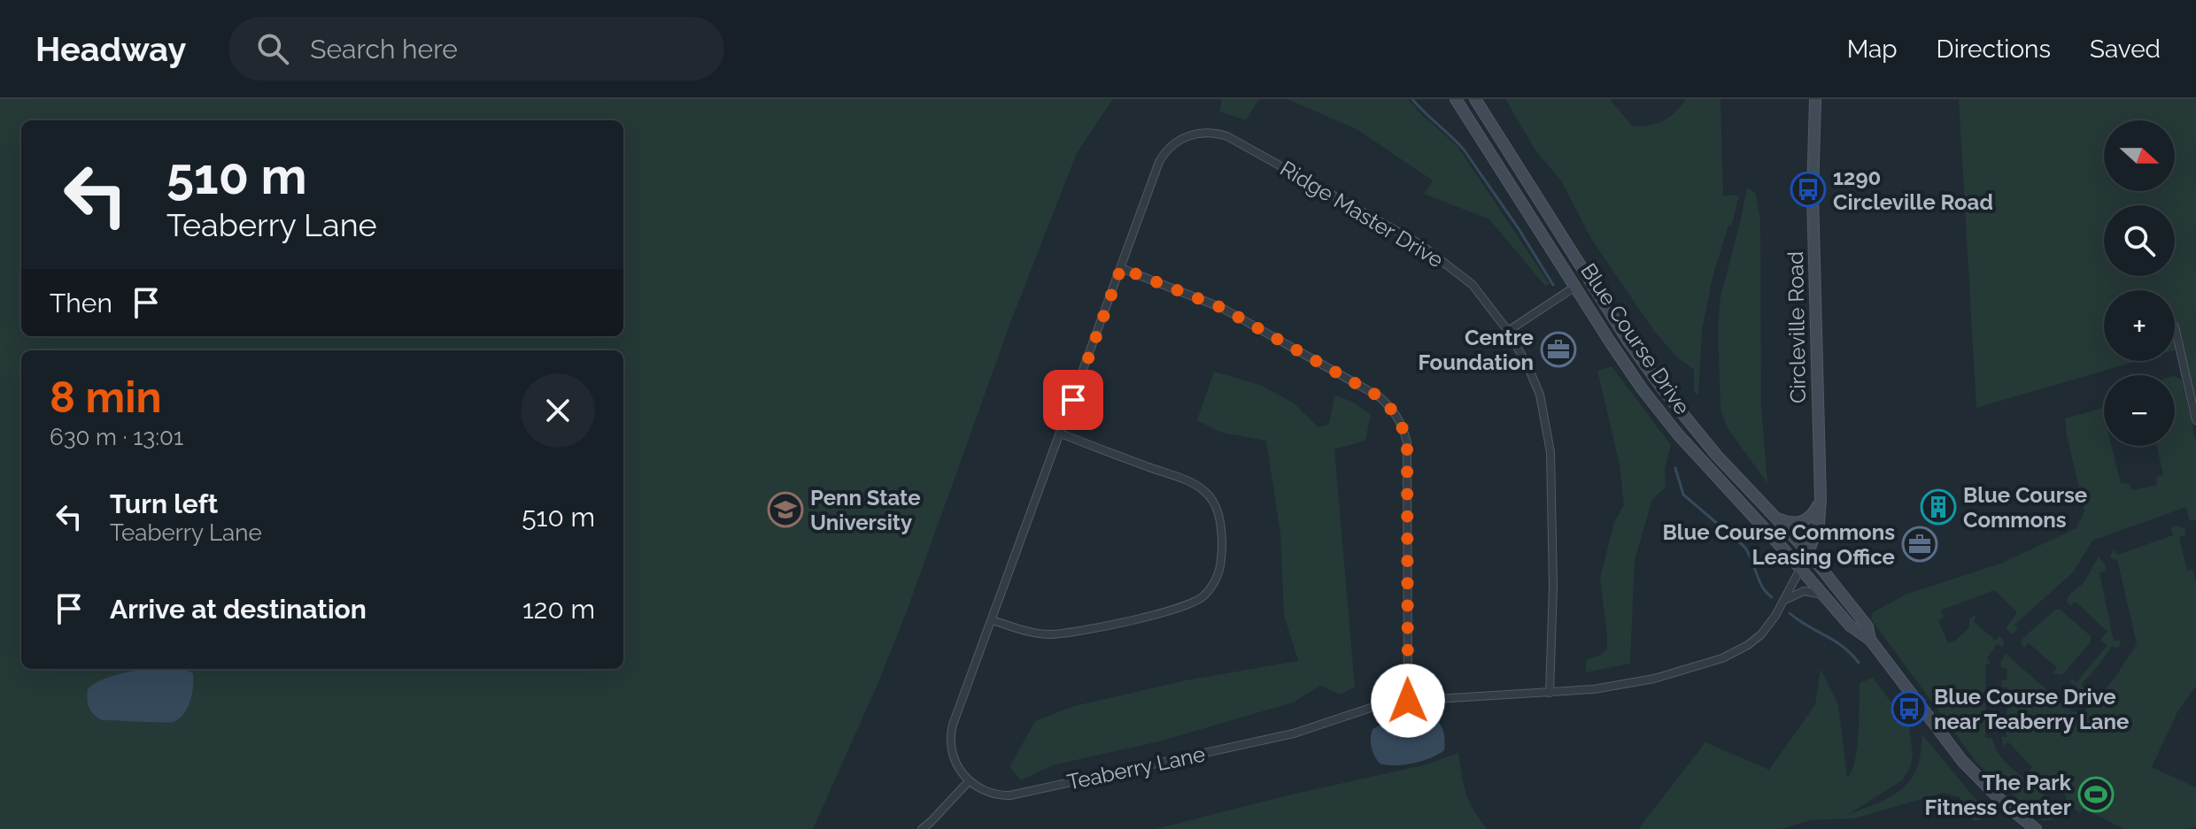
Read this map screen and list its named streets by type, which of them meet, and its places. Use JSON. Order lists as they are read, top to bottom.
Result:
{
  "streets": {
    "main road": ["Circleville Road", "Blue Course Drive"],
    "street": ["Ridge Master Drive", "Teaberry Lane"]
  },
  "crossings": [
    ["Ridge Master Drive", "Teaberry Lane"],
    ["Circleville Road", "Blue Course Drive"],
    ["Circleville Road", "Teaberry Lane"],
    ["Blue Course Drive", "Teaberry Lane"]
  ],
  "places": {
    "bus stop": ["1290 Circleville Road", "Blue Course Drive near Teaberry Lane"],
    "office": ["Centre Foundation", "Blue Course Commons Leasing Office"],
    "building": ["Blue Course Commons"],
    "school or university": ["Penn State University"],
    "sports": ["The Park Fitness Center"]
  },
  "north": "right",
  "page": {
    "header": "Headway",
    "search": "Search here",
    "nav": ["Map", "Directions", "Saved"],
    "map_buttons": ["+", "−"],
    "turn": ["510 m", "Teaberry Lane"],
    "then": "Then",
    "heading": ["8 min", "630 m · 13:01"],
    "list": [
      {
        "name": "Turn left",
        "note": "Teaberry Lane",
        "value": "510 m"
      },
      {
        "name": "Arrive at destination",
        "value": "120 m"
      }
    ]
  }
}
